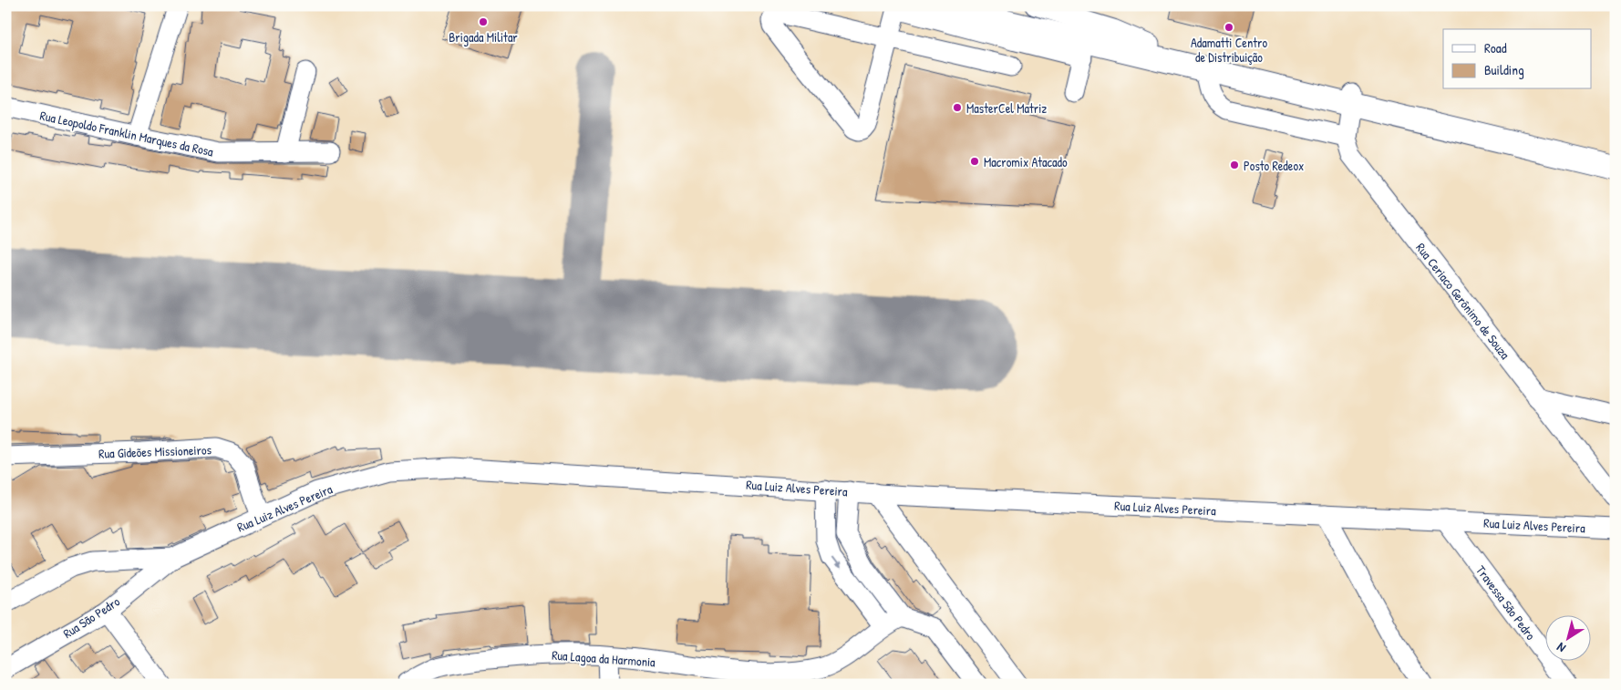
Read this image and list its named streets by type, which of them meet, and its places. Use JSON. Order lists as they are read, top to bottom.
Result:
{
  "streets": {
    "street": [
      "Rua Leopoldo Franklin Marques da Rosa",
      "Rua Ceriaco Gerônimo de Souza",
      "Rua Gideões Missioneiros",
      "Rua Luiz Alves Pereira",
      "Travessa São Pedro",
      "Rua São Pedro",
      "Rua Lagoa da Harmonia"
    ]
  },
  "crossings": [
    ["Rua Gideões Missioneiros", "Rua Luiz Alves Pereira"],
    ["Rua Luiz Alves Pereira", "Travessa São Pedro"],
    ["Rua Luiz Alves Pereira", "Rua São Pedro"]
  ],
  "places": [
    "Brigada Militar",
    "Adamatti Centro de Distribuição",
    "MasterCel Matriz",
    "Macromix Atacado",
    "Posto Redeox"
  ],
  "legend": ["Road", "Building"],
  "north": "bottom left"
}
